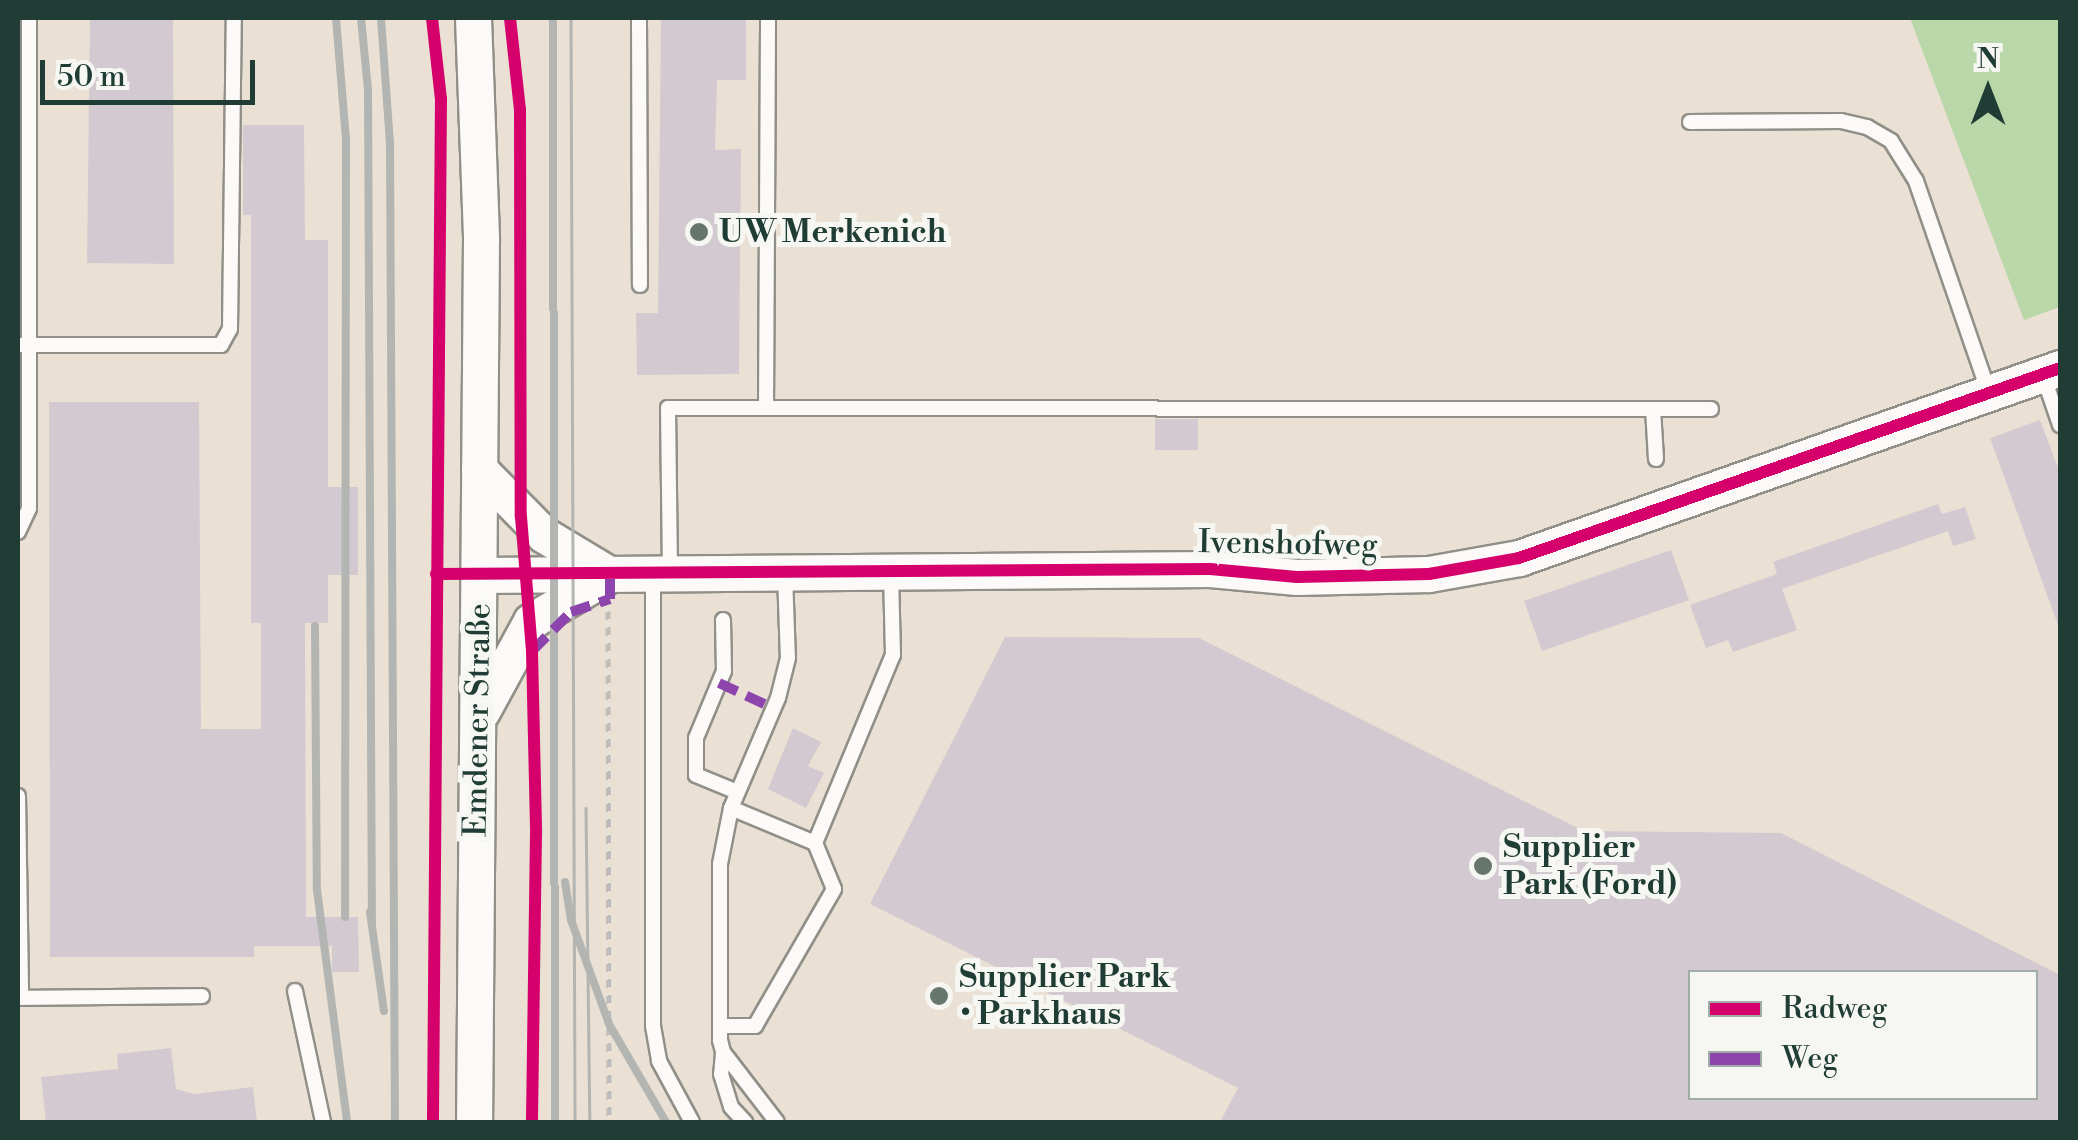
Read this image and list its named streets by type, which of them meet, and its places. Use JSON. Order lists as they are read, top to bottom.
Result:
{
  "streets": {
    "street": ["Ivenshofweg", "Emdener Straße"]
  },
  "crossings": [
    ["Ivenshofweg", "Emdener Straße"]
  ],
  "places": ["UW Merkenich", "Supplier Park (Ford)", "Supplier Park • Parkhaus"],
  "legend": ["Radweg", "Weg"],
  "scale_bar": "50 m",
  "north": "top"
}
